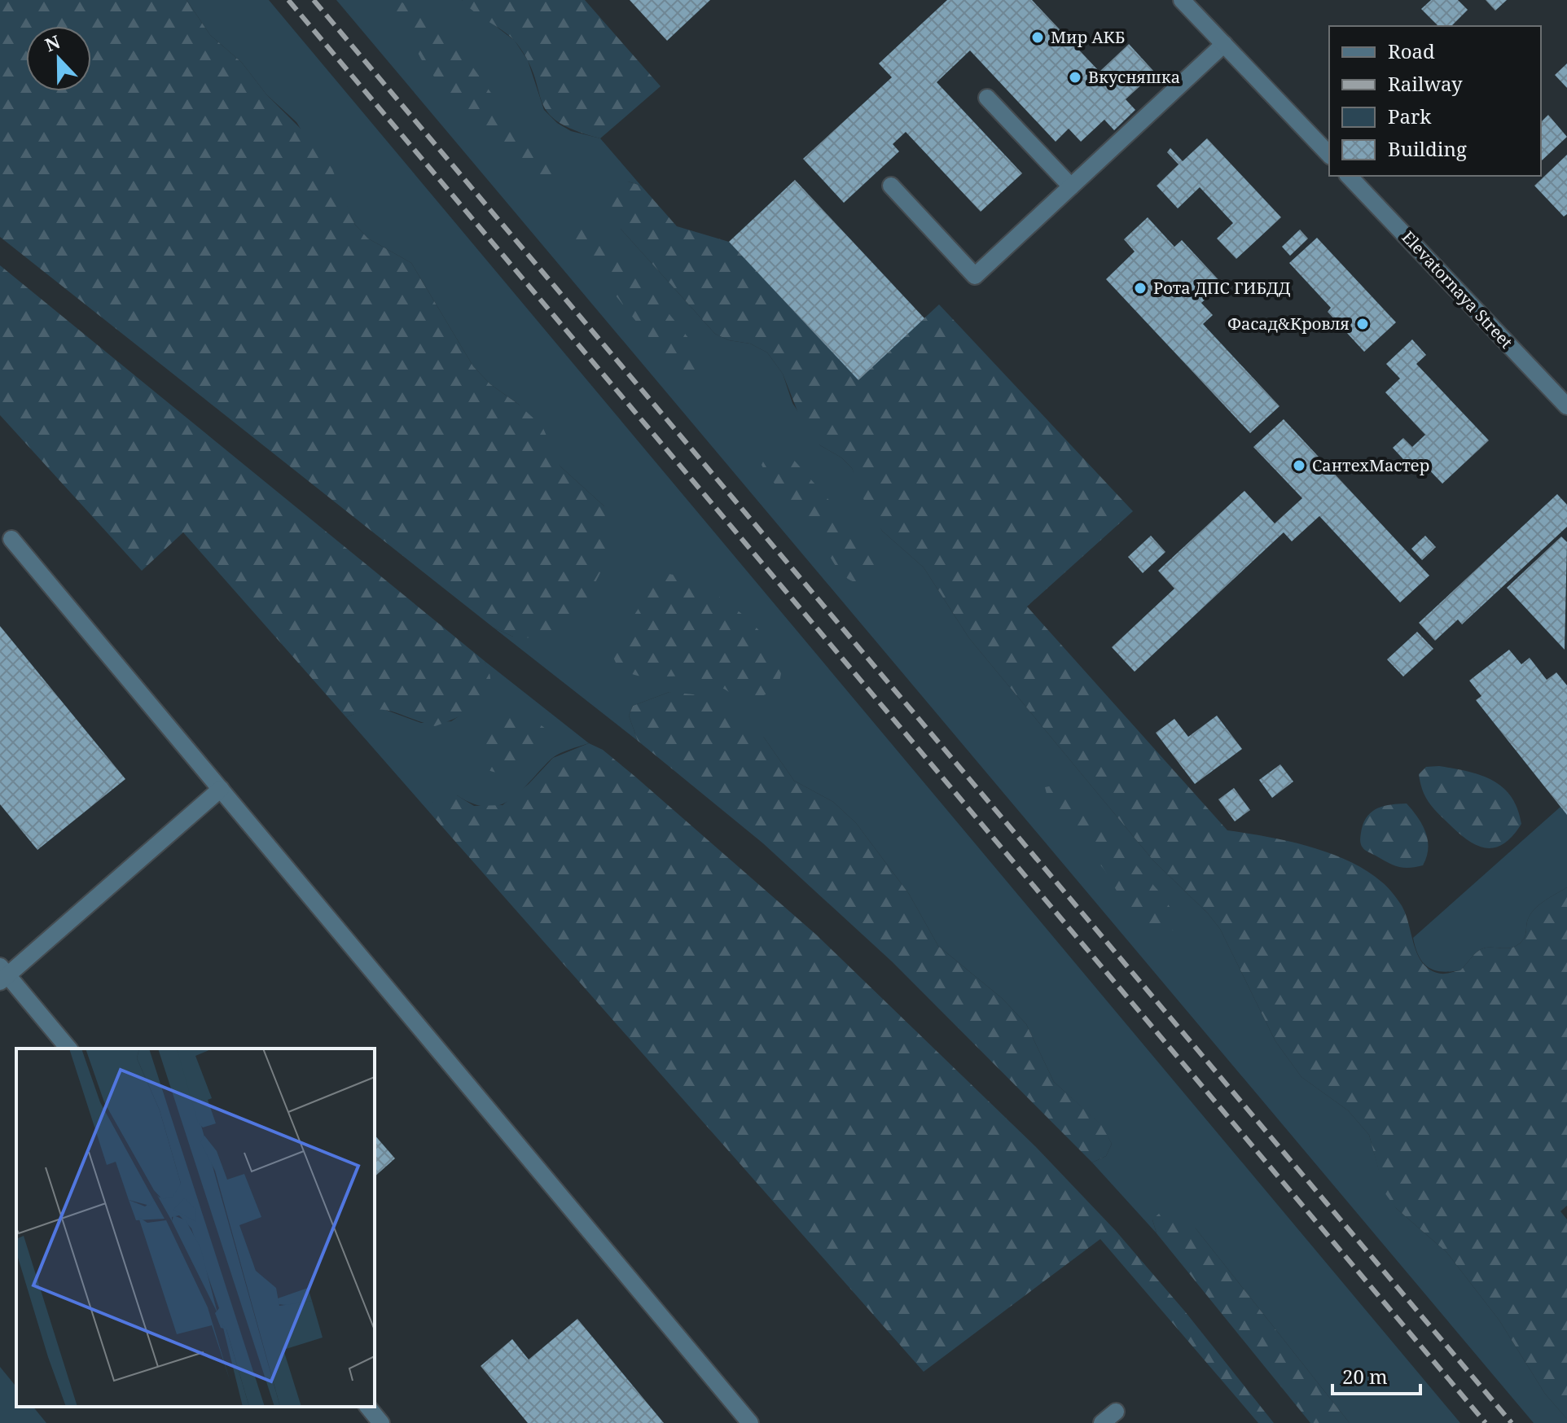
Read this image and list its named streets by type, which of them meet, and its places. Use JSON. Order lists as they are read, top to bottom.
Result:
{
  "streets": {
    "street": ["Elevatornaya Street"]
  },
  "places": [
    "Мир АКБ",
    "Вкусняшка",
    "Рота ДПС ГИБДД",
    "Фасад&Кровля",
    "СантехМастер"
  ],
  "legend": [
    "Road",
    "Railway",
    "Park",
    "Building"
  ],
  "scale_bar": "20 m",
  "north": "top"
}
